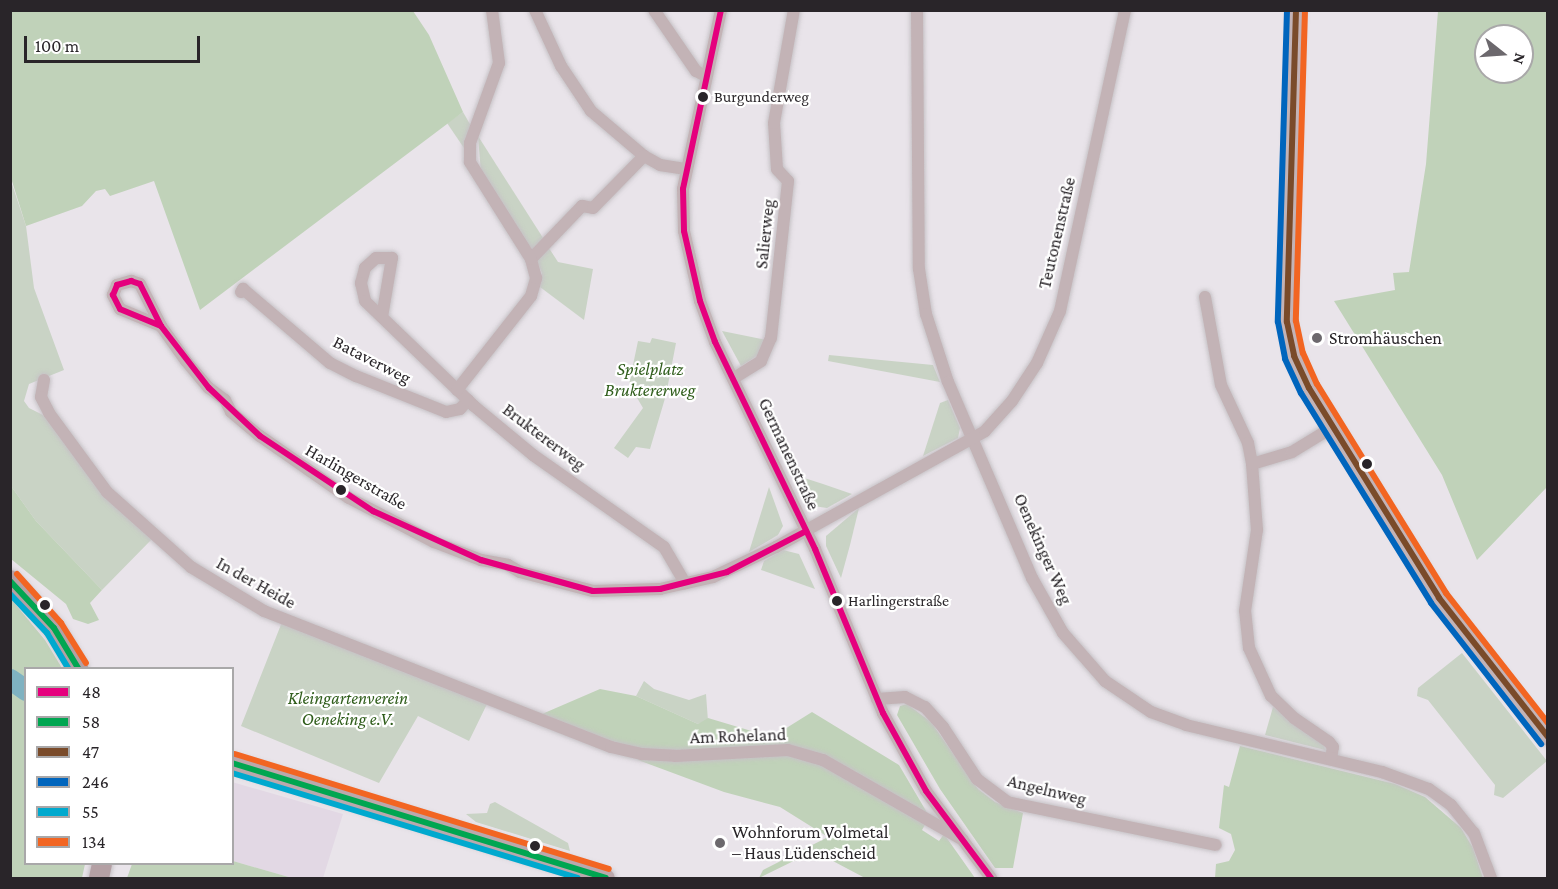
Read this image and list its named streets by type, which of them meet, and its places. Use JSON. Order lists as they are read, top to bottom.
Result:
{
  "streets": {
    "street": [
      "Teutonenstraße",
      "Salierweg",
      "Bataverweg",
      "Bruktererweg",
      "Germanenstraße",
      "Harlingerstraße",
      "Oenekinger Weg",
      "In der Heide",
      "Am Roheland",
      "Angelnweg"
    ]
  },
  "crossings": [
    ["Teutonenstraße", "Harlingerstraße"],
    ["Teutonenstraße", "Oenekinger Weg"],
    ["Salierweg", "Germanenstraße"],
    ["Bataverweg", "Bruktererweg"],
    ["Bruktererweg", "Harlingerstraße"],
    ["Germanenstraße", "Harlingerstraße"],
    ["Germanenstraße", "Am Roheland"],
    ["Germanenstraße", "Angelnweg"],
    ["Harlingerstraße", "Oenekinger Weg"],
    ["In der Heide", "Am Roheland"]
  ],
  "parks": ["Spielplatz Bruktererweg", "Kleingartenverein Oeneking e.V."],
  "places": [
    "Burgunderweg",
    "Stromhäuschen",
    "Harlingerstraße",
    "Wohnforum Volmetal – Haus Lüdenscheid"
  ],
  "lines": [
    "transit line 48",
    "transit line 47",
    "transit line 246",
    "transit line 134",
    "transit line 58",
    "transit line 55"
  ],
  "legend": [
    "48",
    "58",
    "47",
    "246",
    "55",
    "134"
  ],
  "scale_bar": "100 m",
  "north": "right"
}
